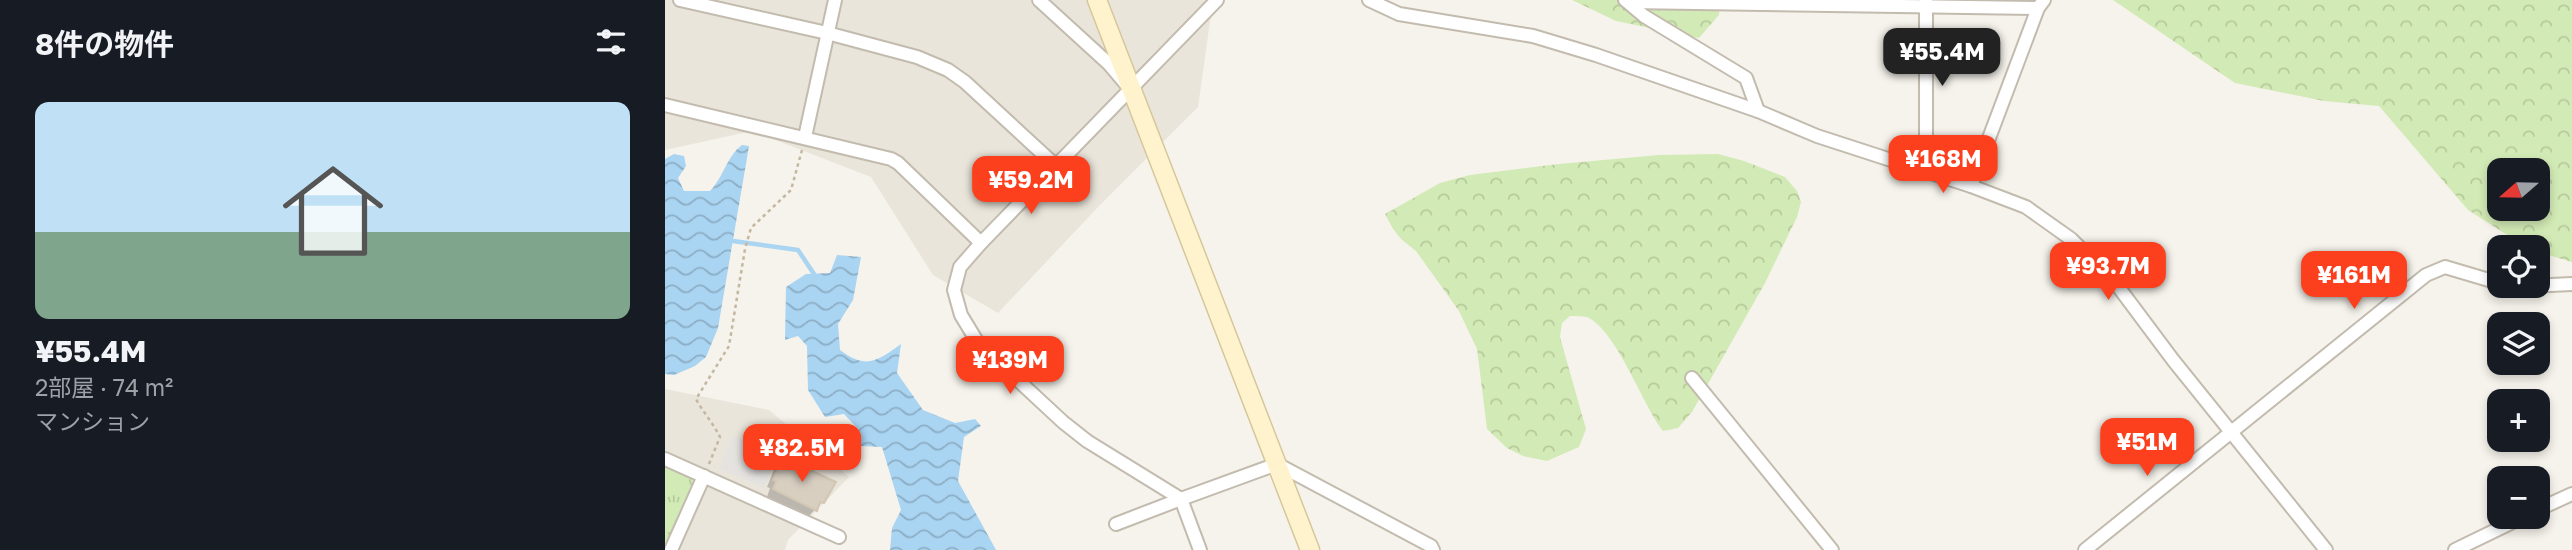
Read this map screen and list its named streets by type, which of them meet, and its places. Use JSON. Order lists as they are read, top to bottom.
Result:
{
  "north": "left",
  "page": {
    "heading": "8件の物件",
    "price": [
      "¥55.4M",
      "¥168M",
      "¥59.2M",
      "¥93.7M",
      "¥161M",
      "¥139M",
      "¥51M",
      "¥82.5M"
    ],
    "list": [
      {
        "name": "¥55.4M",
        "note": "2部屋 · 74 m² · マンション"
      }
    ],
    "map_buttons": ["+", "−"]
  }
}
